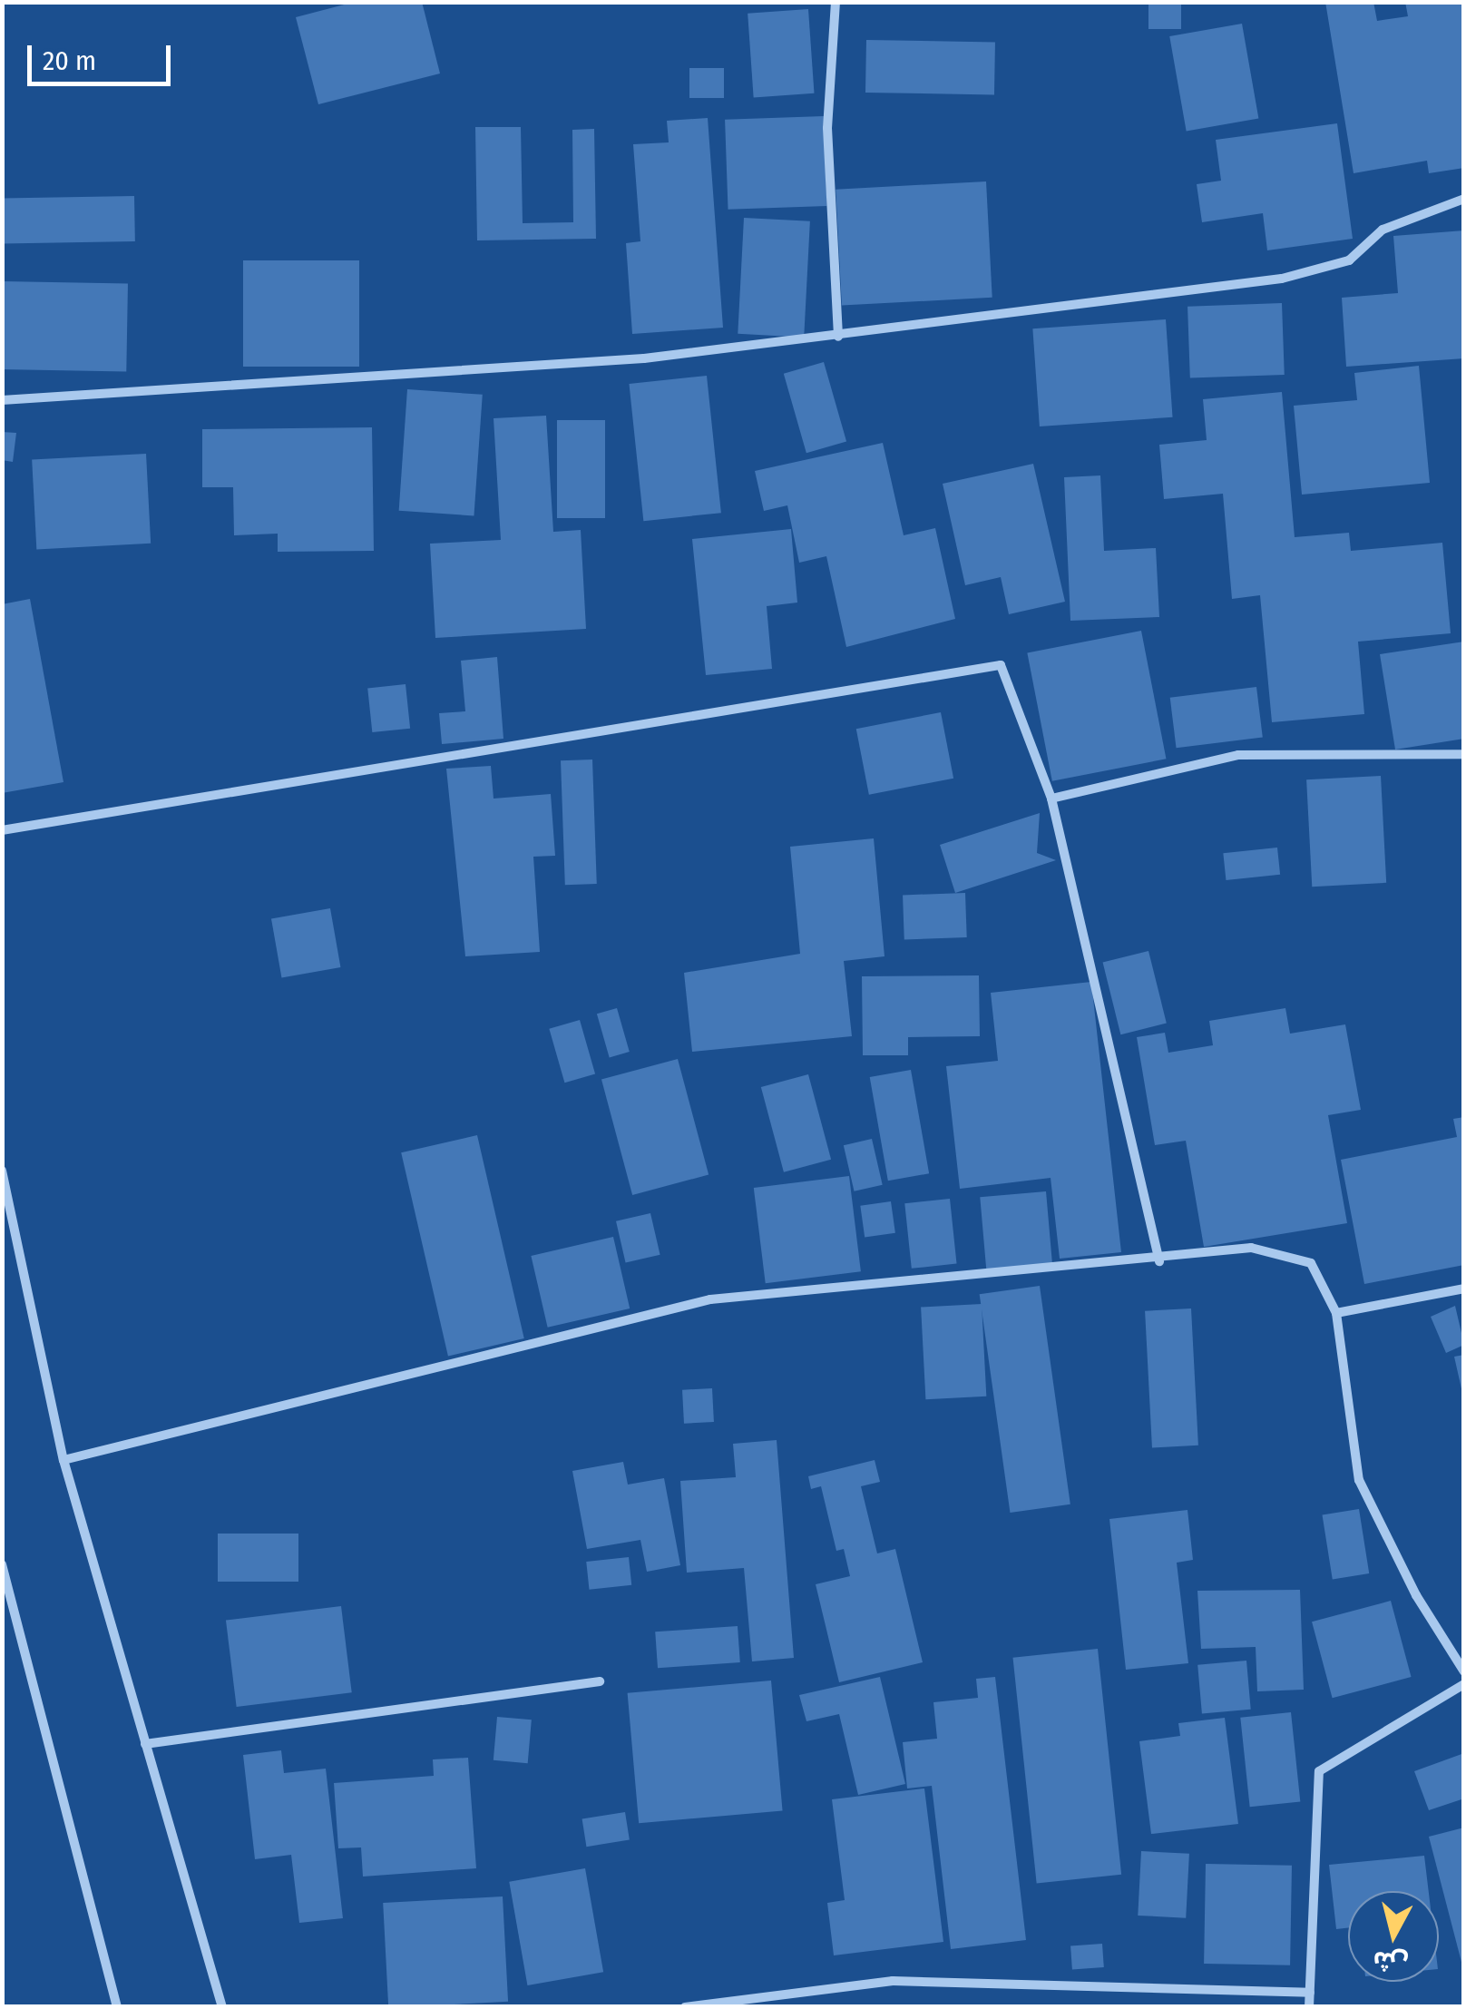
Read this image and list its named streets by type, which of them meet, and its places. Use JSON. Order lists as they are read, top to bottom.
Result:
{
  "scale_bar": "20 m",
  "north": "bottom"
}
